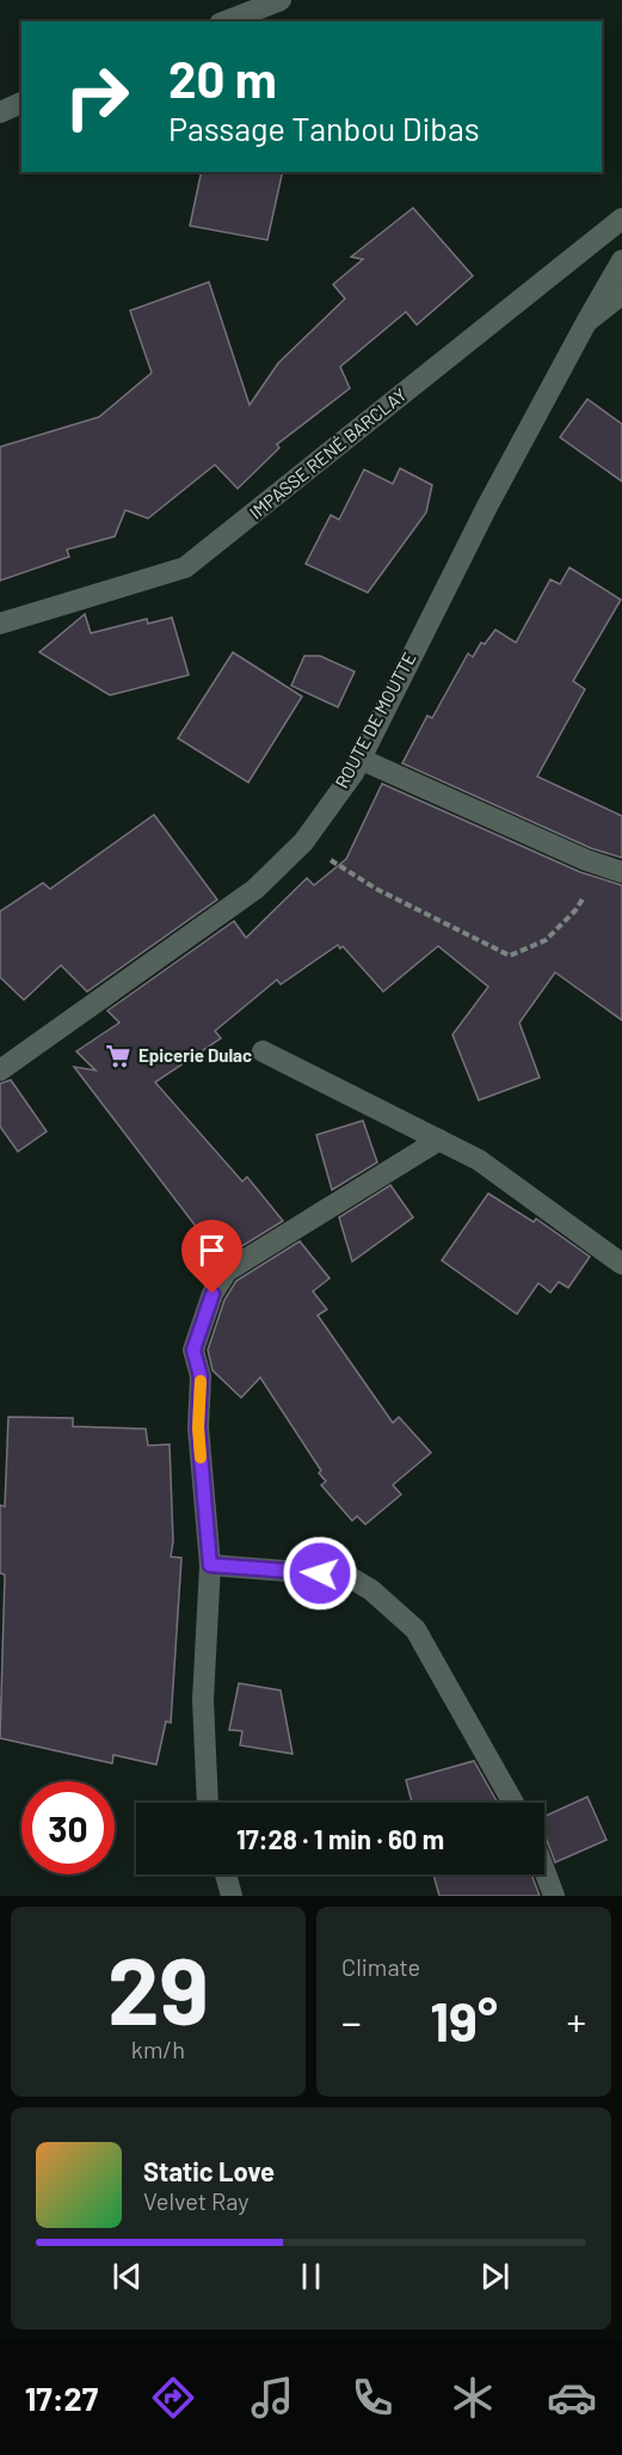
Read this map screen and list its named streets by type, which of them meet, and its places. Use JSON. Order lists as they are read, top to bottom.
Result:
{
  "streets": {
    "street": ["IMPASSE RENÉ BARCLAY", "ROUTE DE MOUTTE"]
  },
  "places": {
    "supermarket": ["Epicerie Dulac"]
  },
  "page": {
    "turn": ["20 m", "Passage Tanbou Dibas"],
    "limit": "30",
    "trip": "17:28 · 1 min · 60 m",
    "tile": [
      ["29", "km/h"],
      "Climate"
    ],
    "heat": ["−", "19°", "+"],
    "song": ["Static Love", "Velvet Ray"],
    "tabs": "17:27"
  }
}
